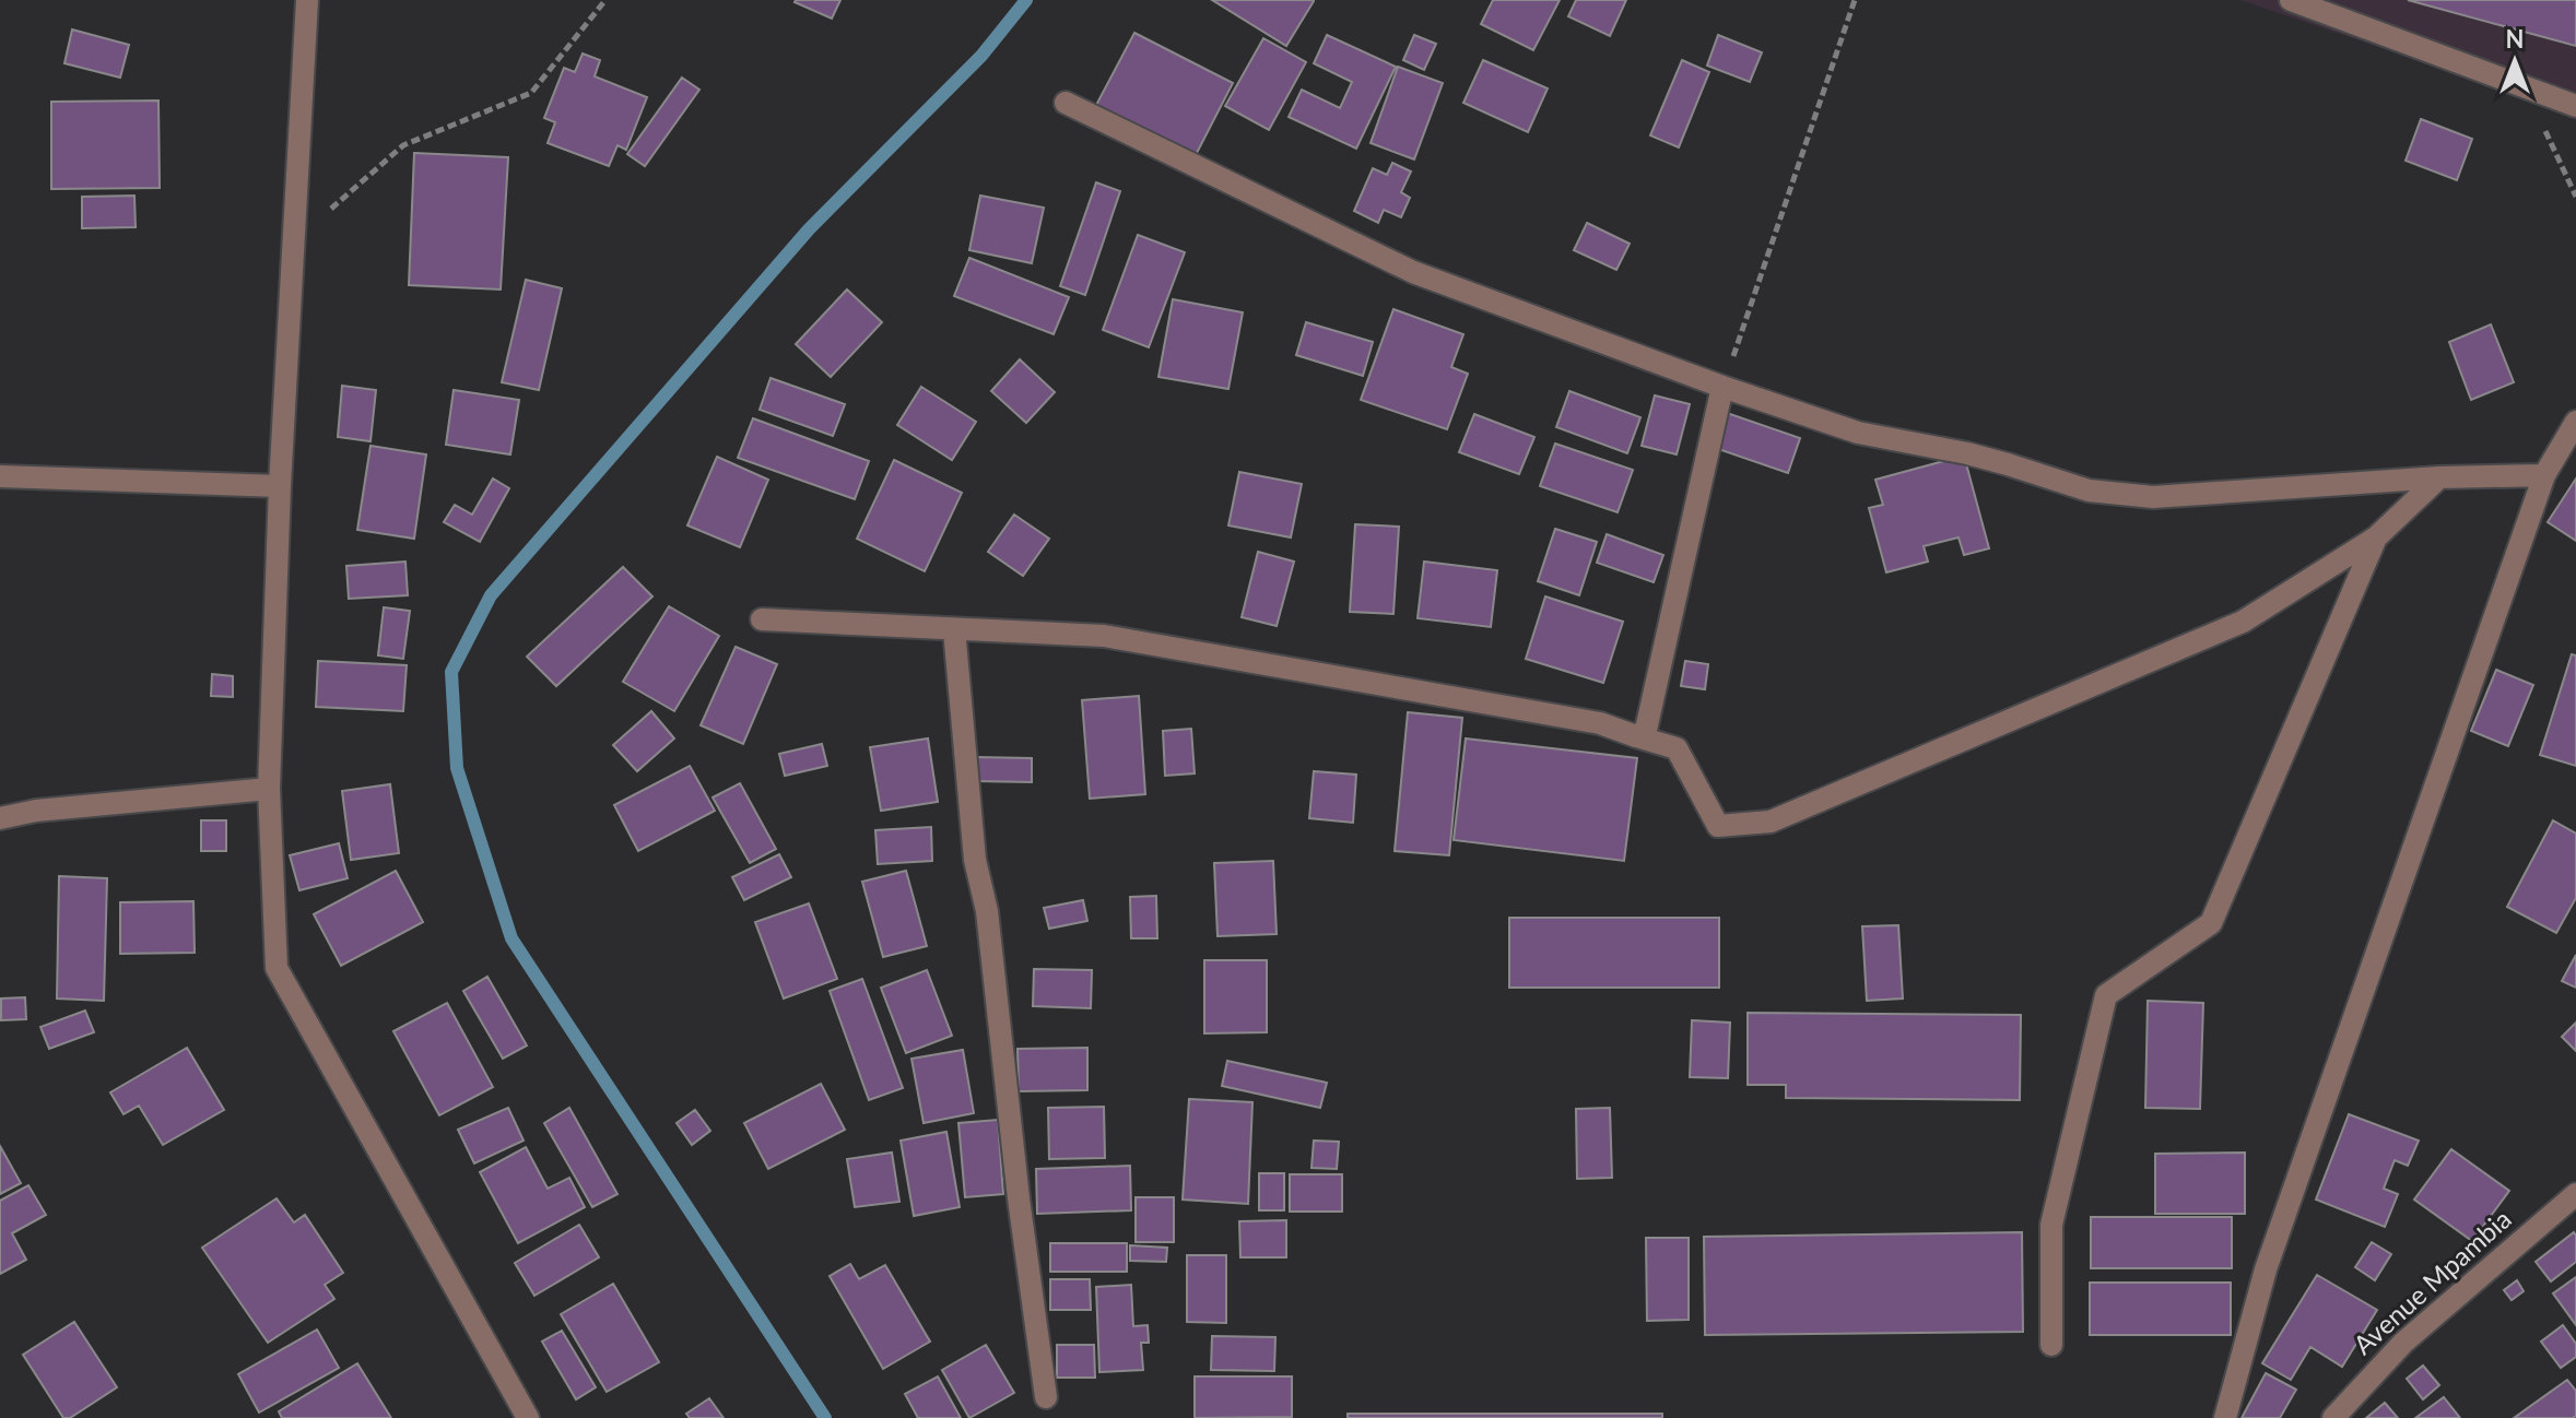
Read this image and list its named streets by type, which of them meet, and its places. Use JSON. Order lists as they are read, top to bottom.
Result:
{
  "streets": {
    "street": ["Avenue Mpambia"]
  },
  "north": "top"
}
